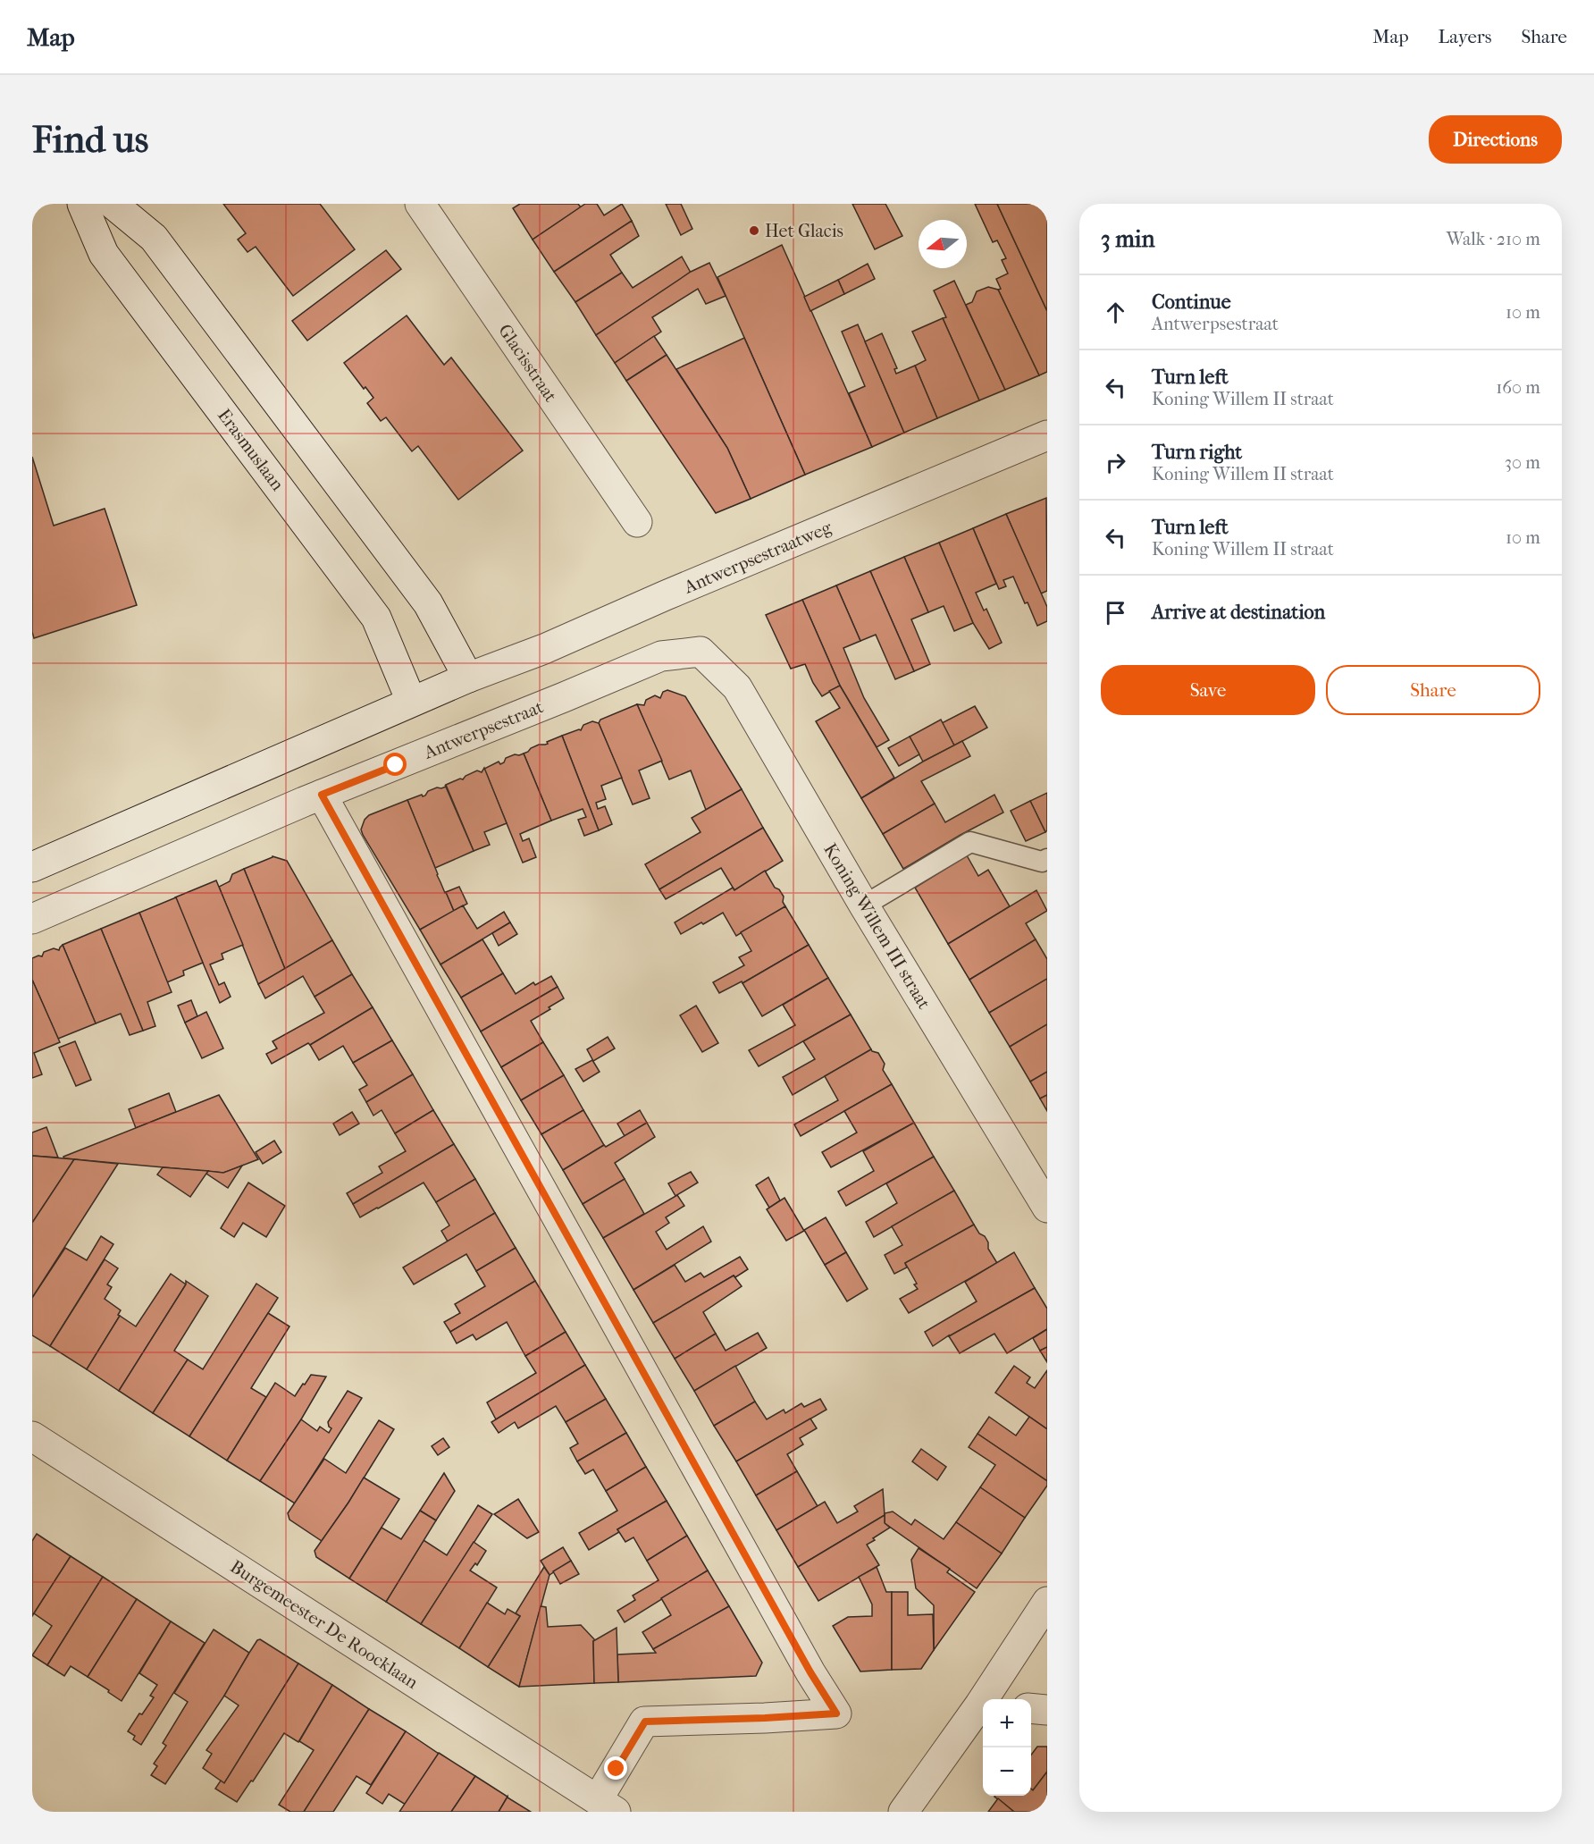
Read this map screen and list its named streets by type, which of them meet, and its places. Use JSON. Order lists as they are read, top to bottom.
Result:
{
  "streets": {
    "street": [
      "Glacisstraat",
      "Erasmuslaan",
      "Antwerpsestraatweg",
      "Antwerpsestraat",
      "Koning Willem III straat",
      "Burgemeester De Roocklaan"
    ]
  },
  "crossings": [
    ["Antwerpsestraat", "Koning Willem III straat"]
  ],
  "places": ["Het Glacis"],
  "north": "left",
  "page": {
    "header": "Map",
    "nav": ["Map", "Layers", "Share"],
    "buttons": [
      "Directions",
      ["Save", "Share"]
    ],
    "title": "Find us",
    "heading": ["3 min", "Walk · 210 m"],
    "list": [
      ["Continue", "Antwerpsestraat", "10 m"],
      ["Turn left", "Koning Willem II straat", "160 m"],
      ["Turn right", "Koning Willem II straat", "30 m"],
      ["Turn left", "Koning Willem II straat", "10 m"],
      "Arrive at destination"
    ],
    "map_buttons": ["+", "−"]
  }
}
